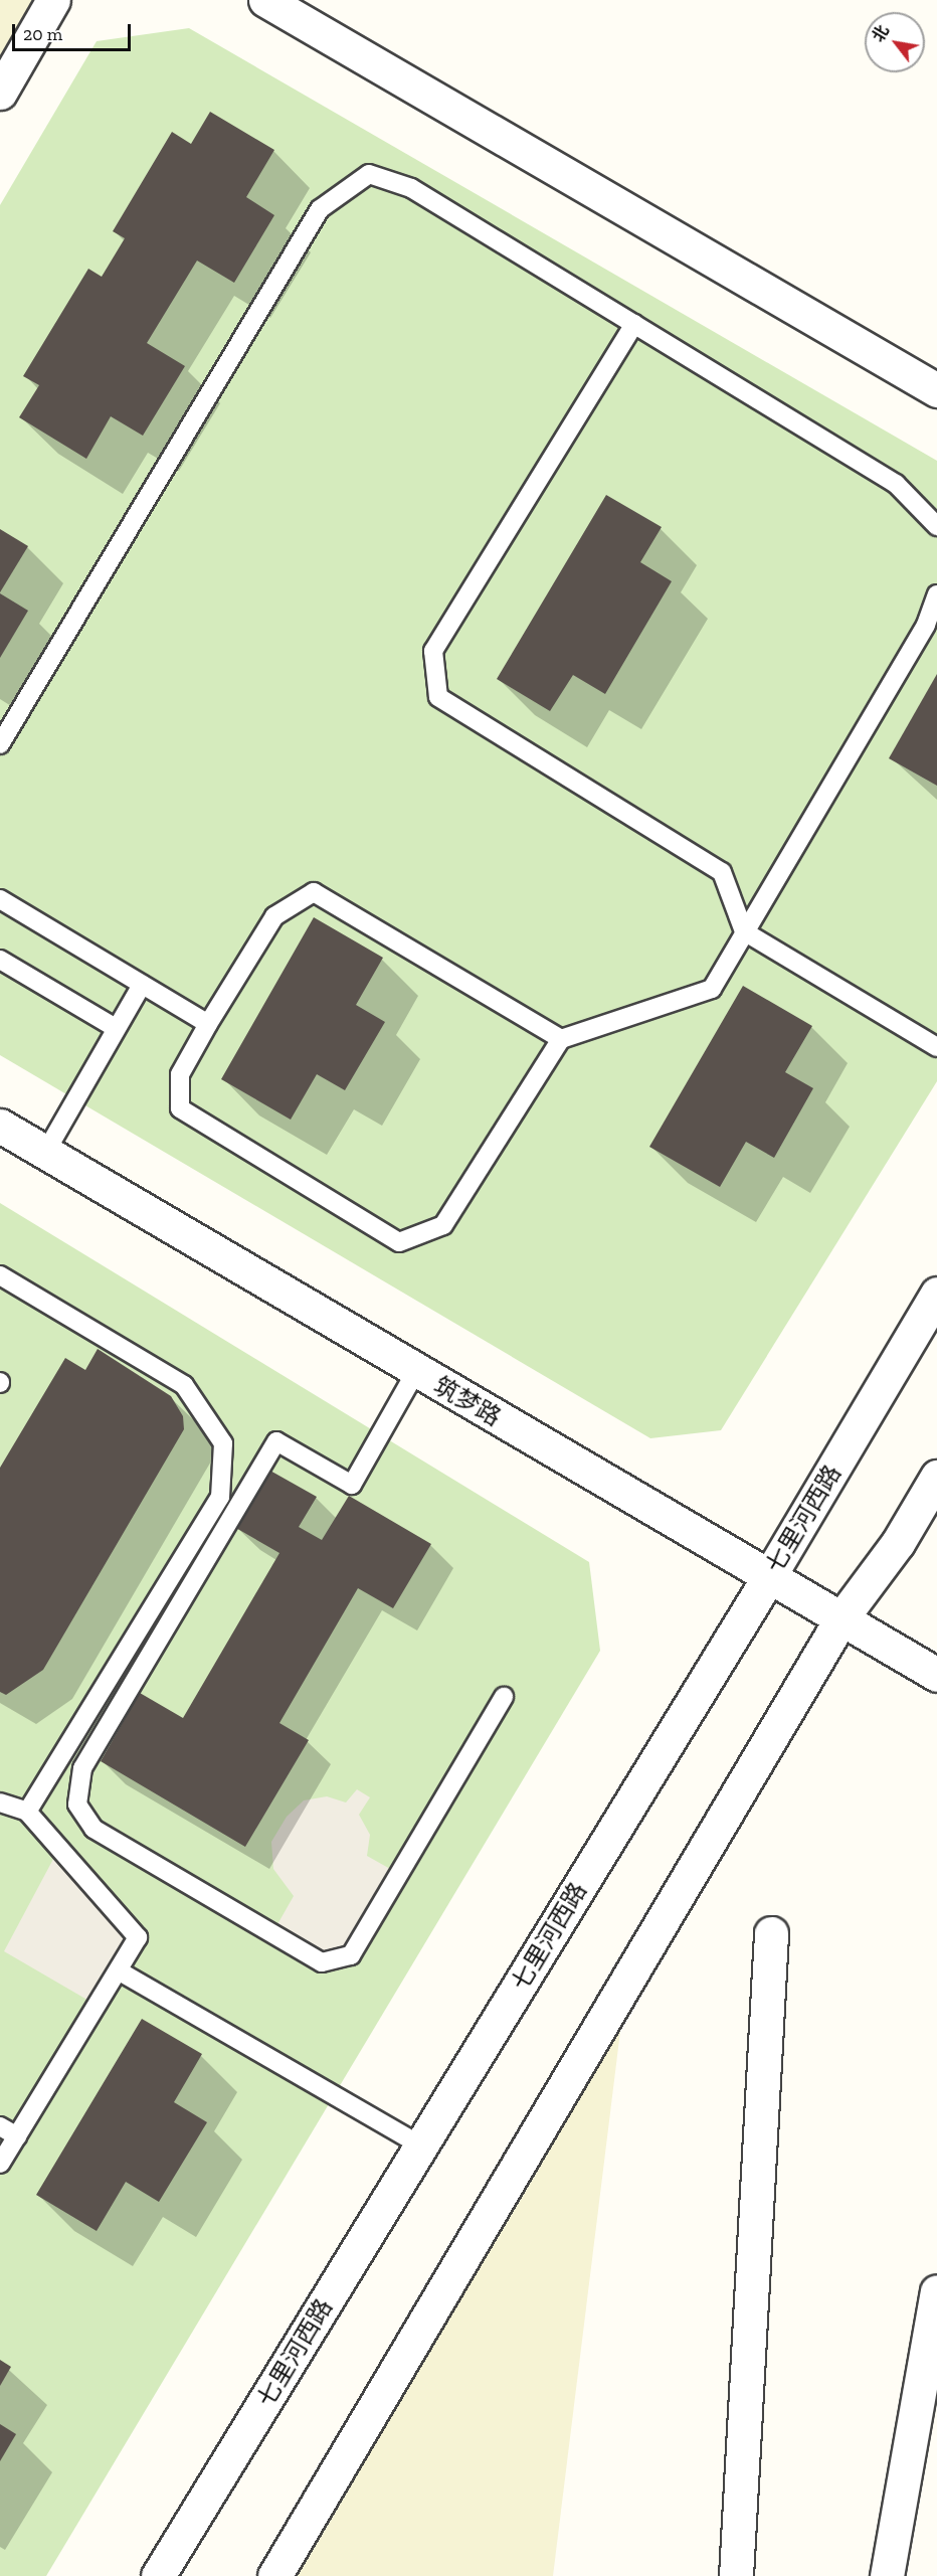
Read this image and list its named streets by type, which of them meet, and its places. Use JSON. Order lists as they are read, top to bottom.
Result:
{
  "streets": {
    "street": ["筑梦路", "七里河西路"]
  },
  "crossings": [
    ["筑梦路", "七里河西路"]
  ],
  "scale_bar": "20 m",
  "north": "top left"
}
